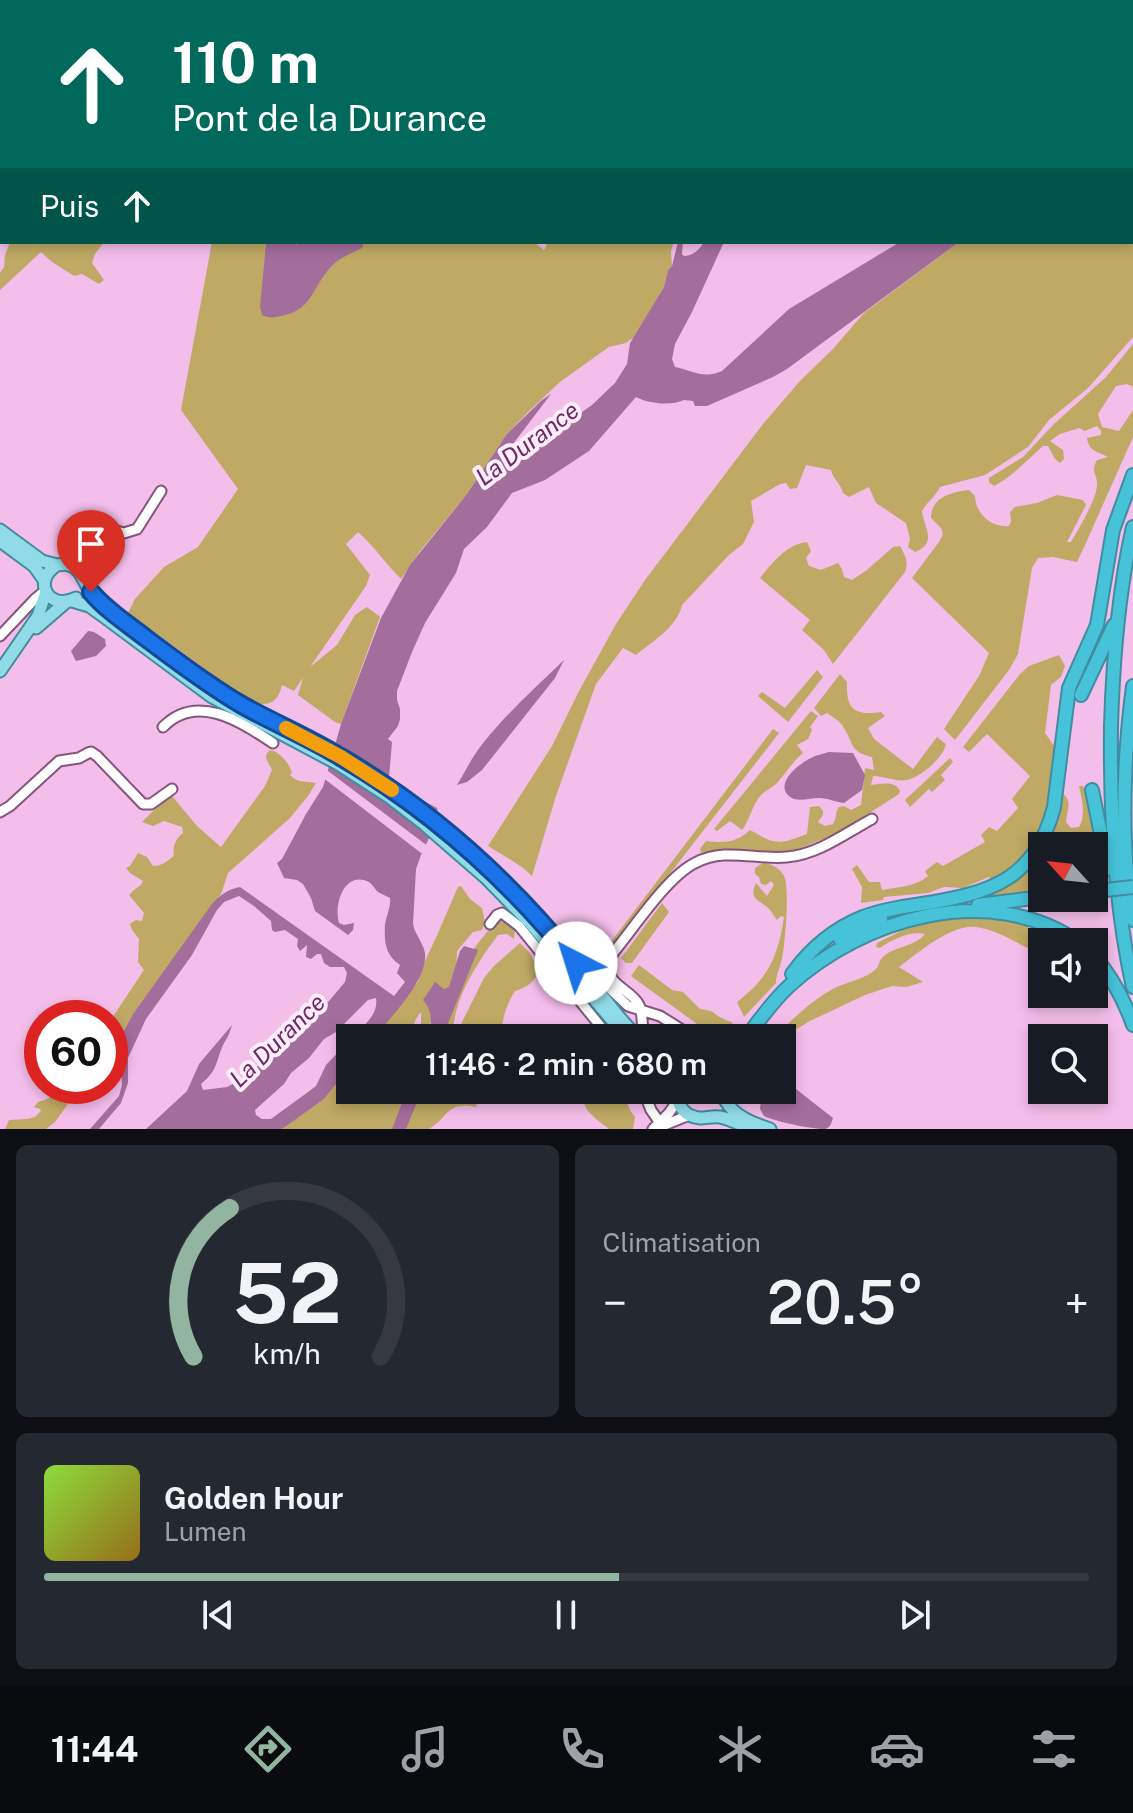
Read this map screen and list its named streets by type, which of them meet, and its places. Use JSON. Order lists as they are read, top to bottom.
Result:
{
  "water": ["La Durance"],
  "north": "top left",
  "page": {
    "turn": ["110 m", "Pont de la Durance"],
    "then": "Puis",
    "limit": "60",
    "trip": "11:46 · 2 min · 680 m",
    "tile": "Climatisation",
    "heat": ["−", "20.5°", "+"],
    "song": ["Golden Hour", "Lumen"],
    "tabs": "11:44",
    "gauge": ["52", "km/h"]
  }
}
